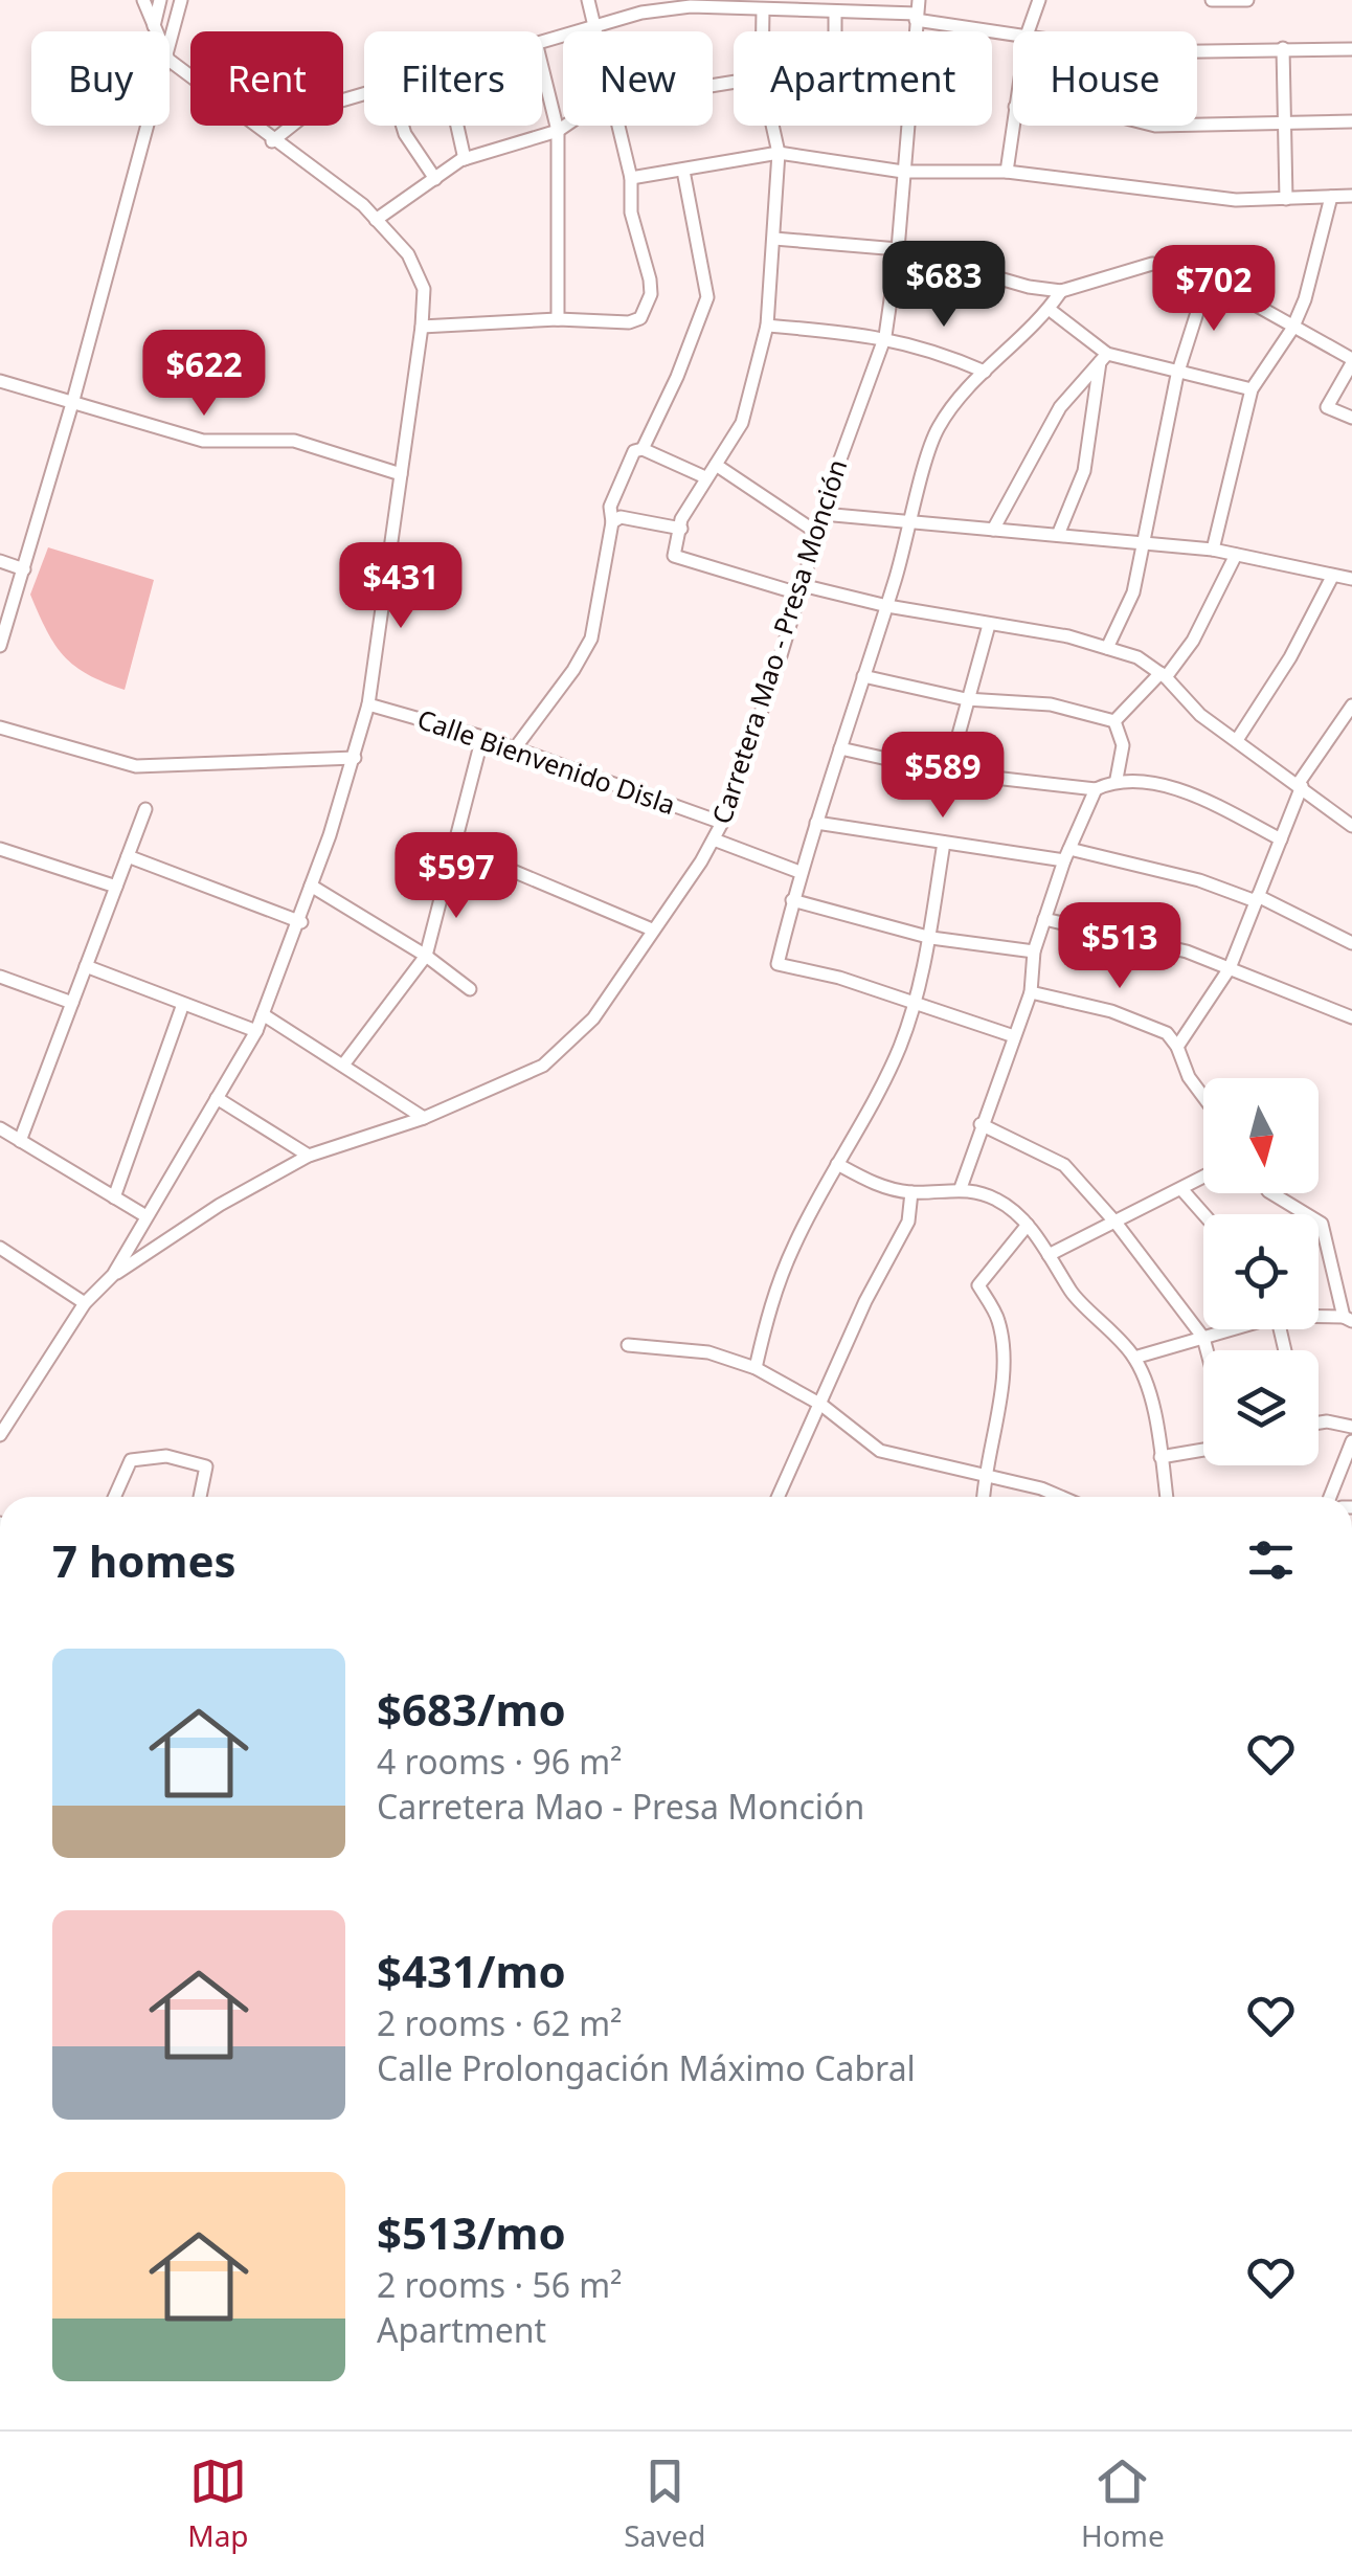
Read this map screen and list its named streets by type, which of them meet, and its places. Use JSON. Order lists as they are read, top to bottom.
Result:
{
  "streets": {
    "street": ["Carretera Mao - Presa Monción", "Calle Bienvenido Disla"]
  },
  "crossings": [
    ["Carretera Mao - Presa Monción", "Calle Bienvenido Disla"]
  ],
  "north": "bottom",
  "page": {
    "chip": [
      "Buy",
      "Rent",
      "Filters",
      "New",
      "Apartment",
      "House"
    ],
    "price": [
      "$683",
      "$702",
      "$622",
      "$431",
      "$589",
      "$597",
      "$513"
    ],
    "heading": "7 homes",
    "list": [
      {
        "name": "$683/mo",
        "note": "4 rooms · 96 m² · Carretera Mao - Presa Monción"
      },
      {
        "name": "$431/mo",
        "note": "2 rooms · 62 m² · Calle Prolongación Máximo Cabral"
      },
      {
        "name": "$513/mo",
        "note": "2 rooms · 56 m² · Apartment"
      }
    ],
    "tabs": ["Map", "Saved", "Home"]
  }
}
